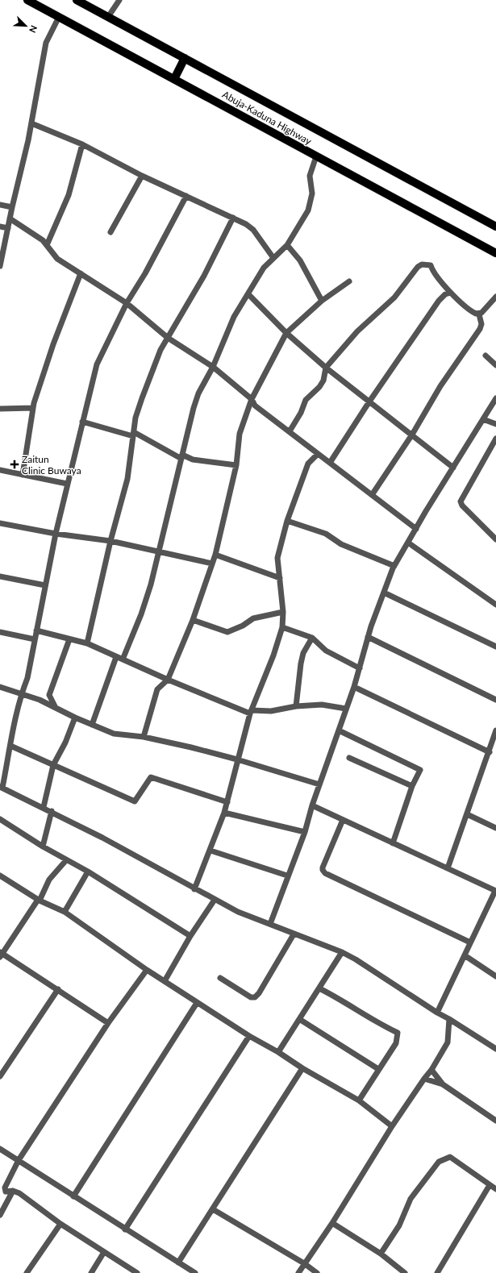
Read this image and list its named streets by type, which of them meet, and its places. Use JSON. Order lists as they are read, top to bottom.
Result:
{
  "streets": {
    "highway": ["Abuja-Kaduna Highway"]
  },
  "places": {
    "health": ["Zaitun Clinic Buwaya"]
  },
  "north": "bottom right"
}
